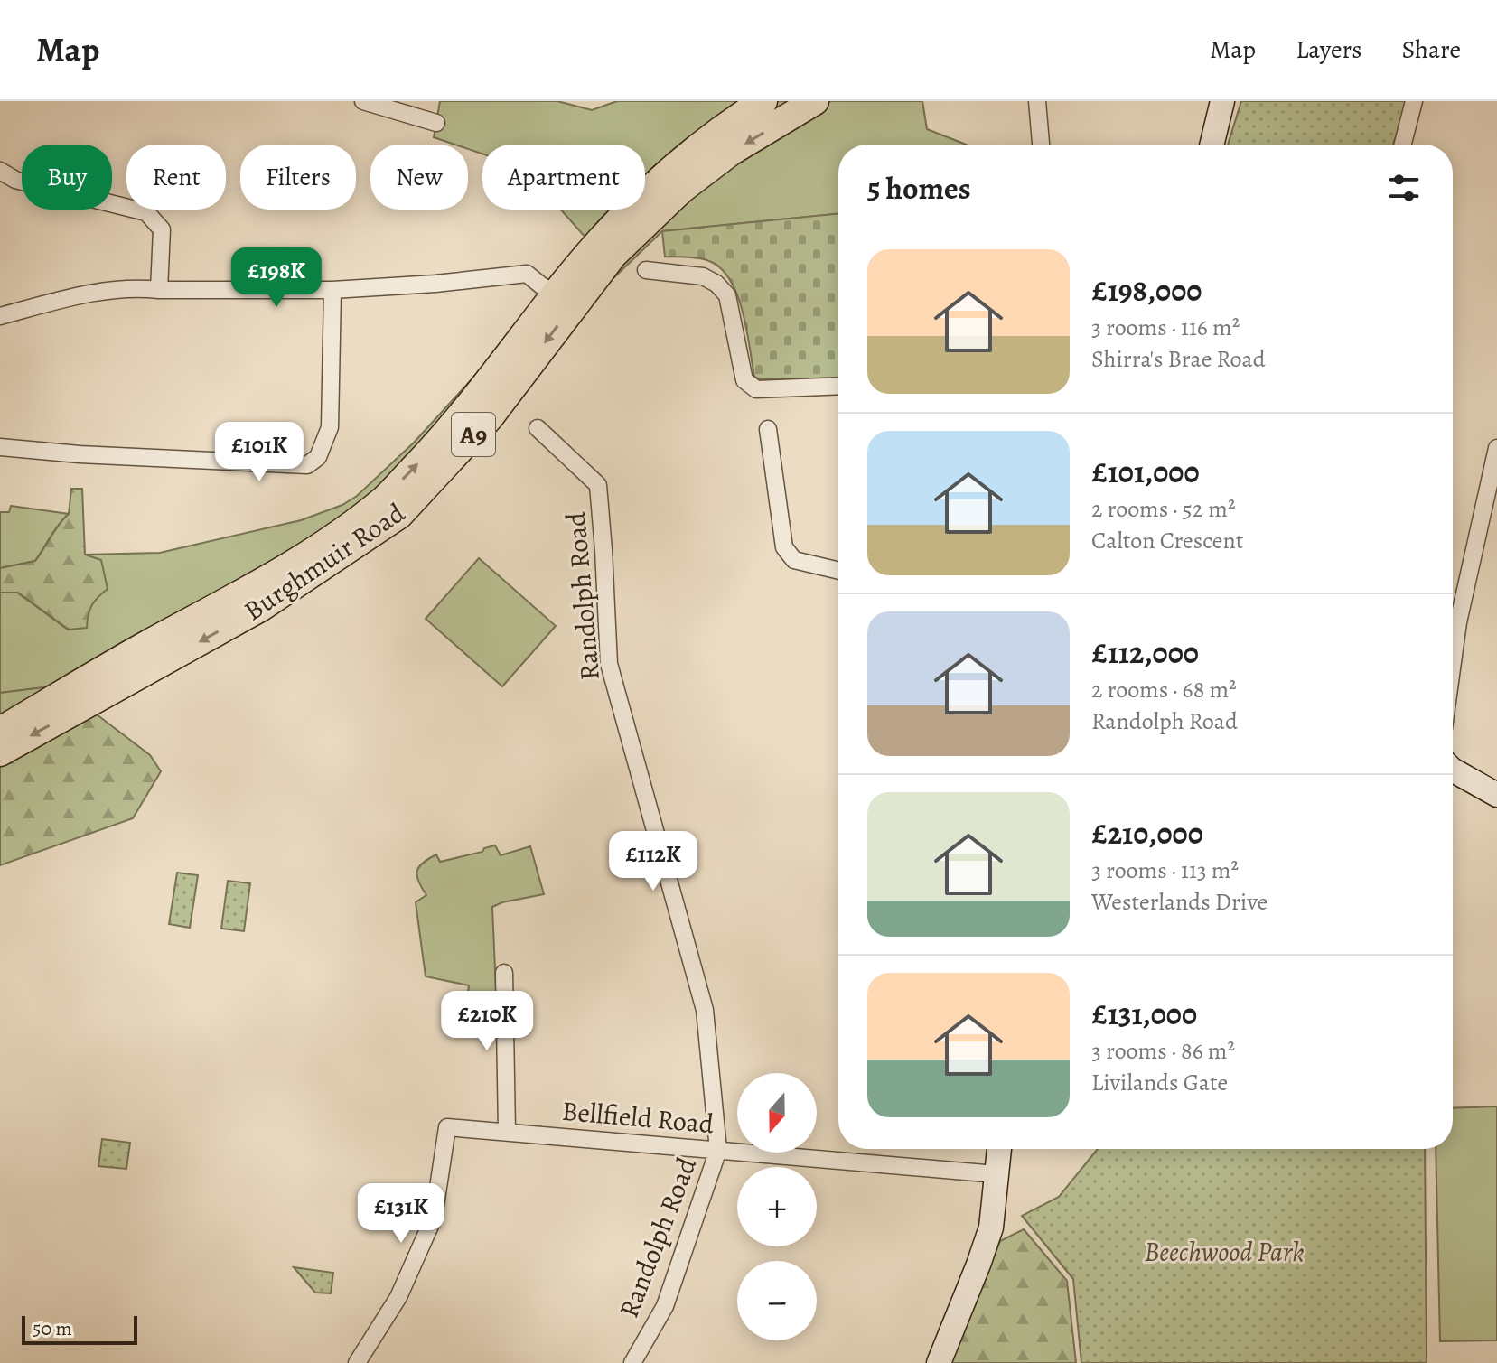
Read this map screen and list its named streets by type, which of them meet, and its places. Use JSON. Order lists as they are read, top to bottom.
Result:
{
  "streets": {
    "main road": ["A9", "Burghmuir Road"],
    "street": ["Randolph Road", "Bellfield Road"]
  },
  "crossings": [
    ["Randolph Road", "Bellfield Road"]
  ],
  "parks": ["Beechwood Park"],
  "scale_bar": "50 m",
  "north": "bottom",
  "page": {
    "header": "Map",
    "nav": ["Map", "Layers", "Share"],
    "chip": [
      "Buy",
      "Rent",
      "Filters",
      "New",
      "Apartment"
    ],
    "heading": "5 homes",
    "list": [
      {
        "name": "£198,000",
        "note": "3 rooms · 116 m² · Shirra's Brae Road"
      },
      {
        "name": "£101,000",
        "note": "2 rooms · 52 m² · Calton Crescent"
      },
      {
        "name": "£112,000",
        "note": "2 rooms · 68 m² · Randolph Road"
      },
      {
        "name": "£210,000",
        "note": "3 rooms · 113 m² · Westerlands Drive"
      },
      {
        "name": "£131,000",
        "note": "3 rooms · 86 m² · Livilands Gate"
      }
    ],
    "price": [
      "£198K",
      "£101K",
      "£112K",
      "£210K",
      "£131K"
    ],
    "map_buttons": ["+", "−"],
    "scale": "50 m"
  }
}
